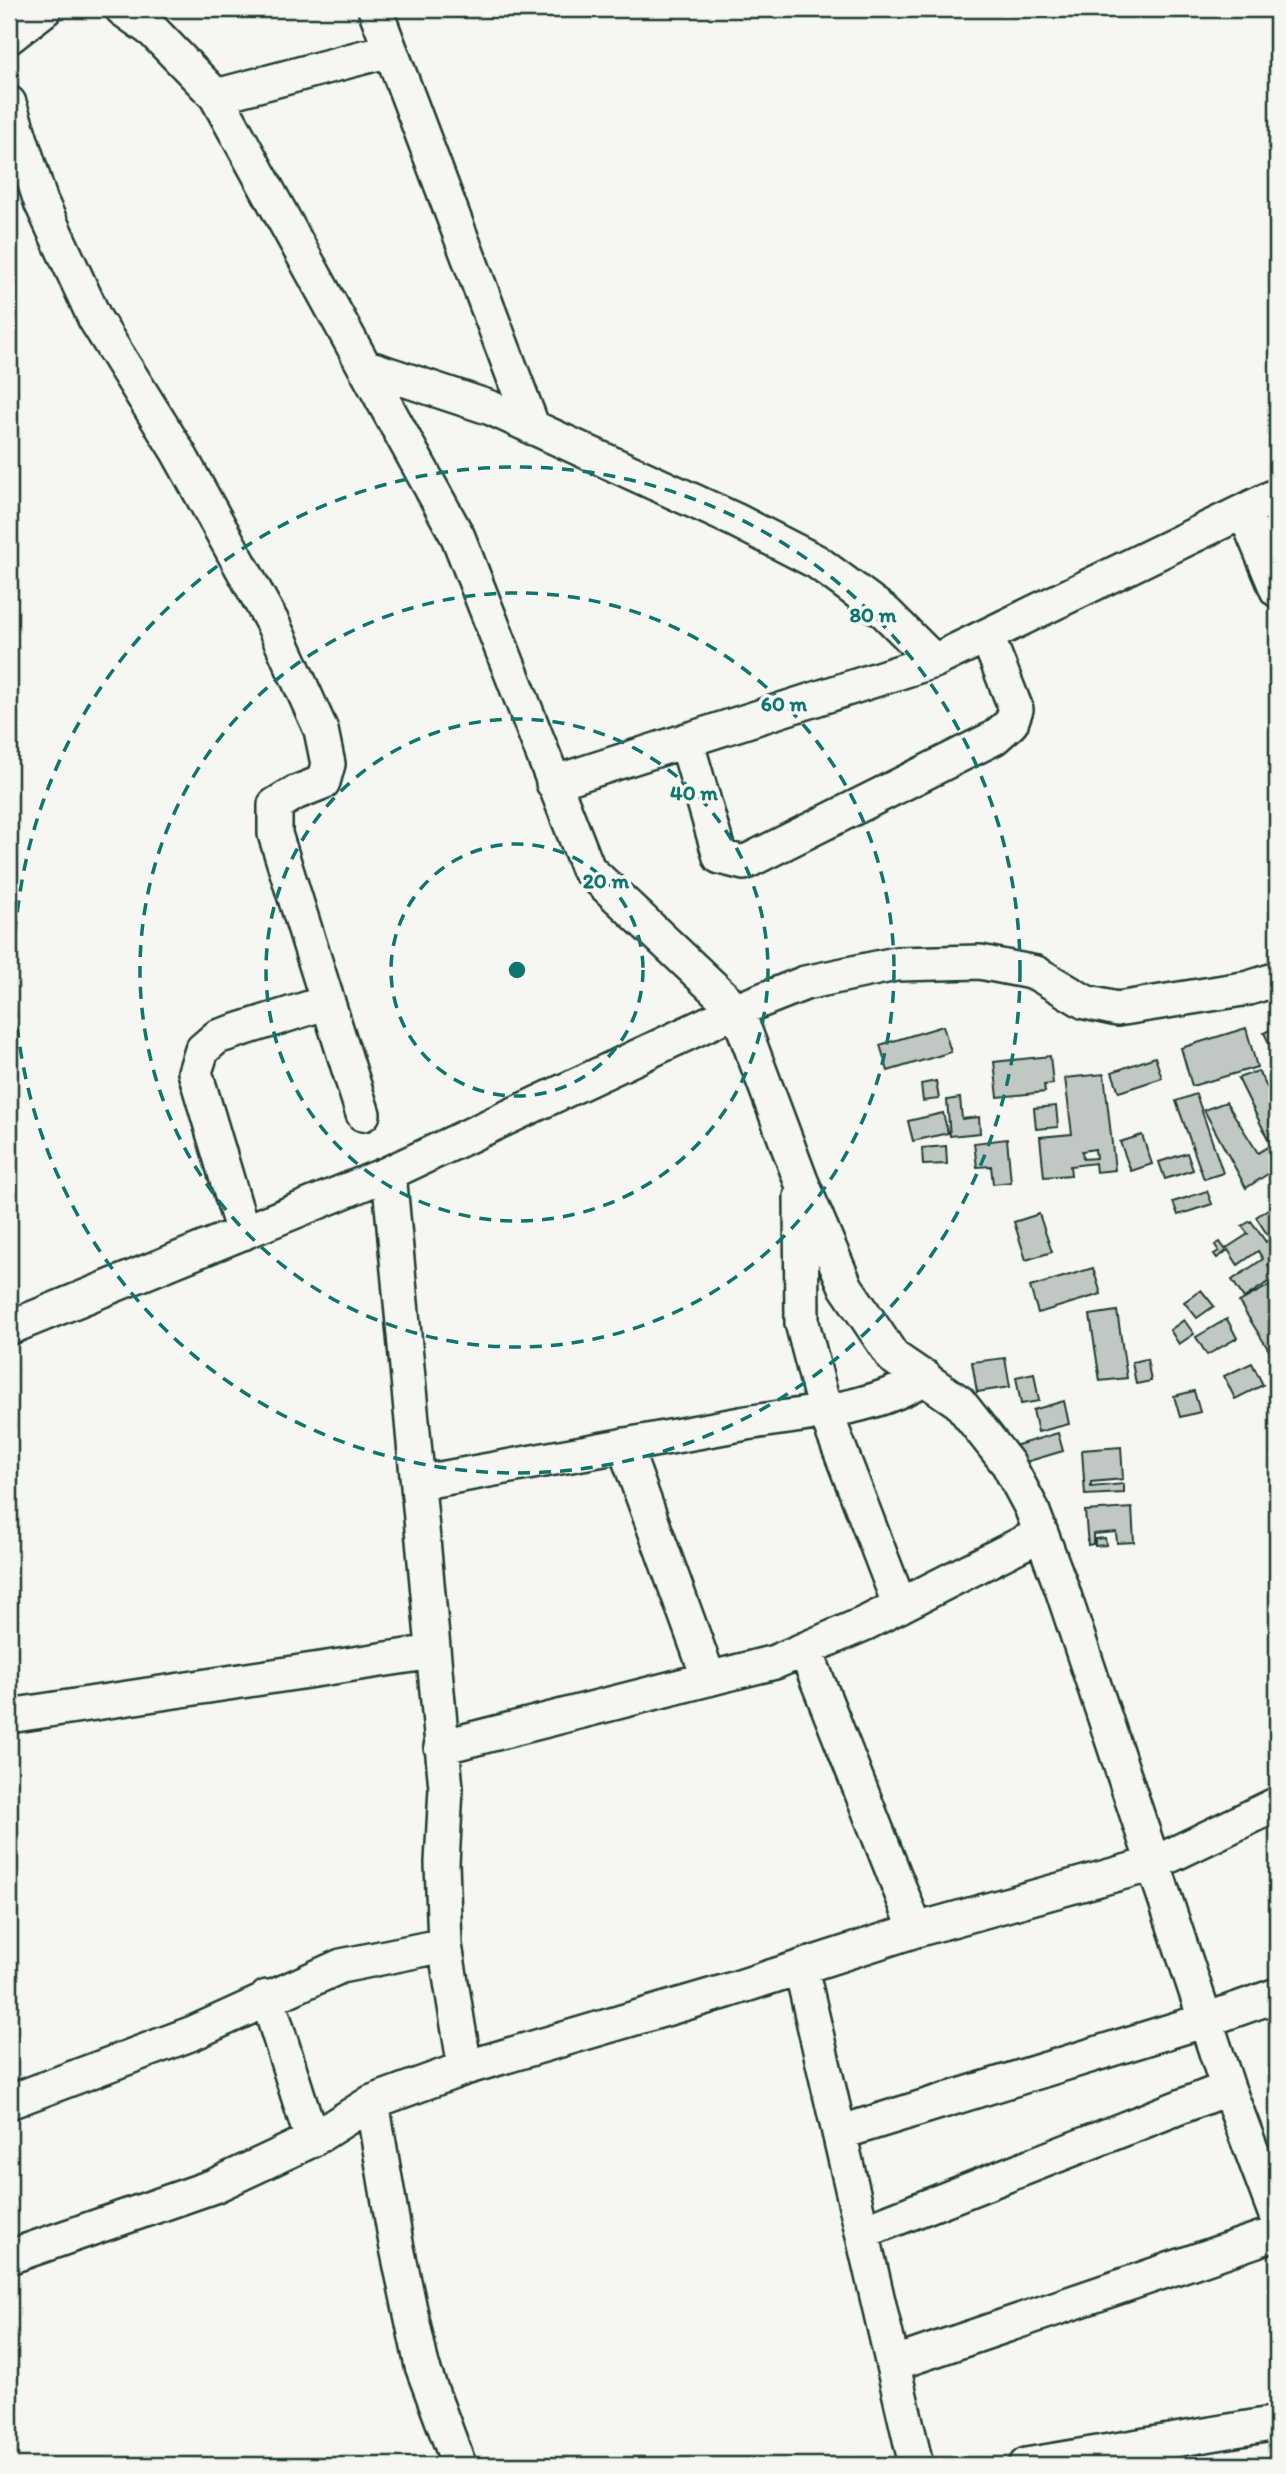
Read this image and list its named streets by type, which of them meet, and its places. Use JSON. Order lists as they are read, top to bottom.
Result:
{
  "rings": [
    "80 m",
    "60 m",
    "40 m",
    "20 m"
  ]
}
